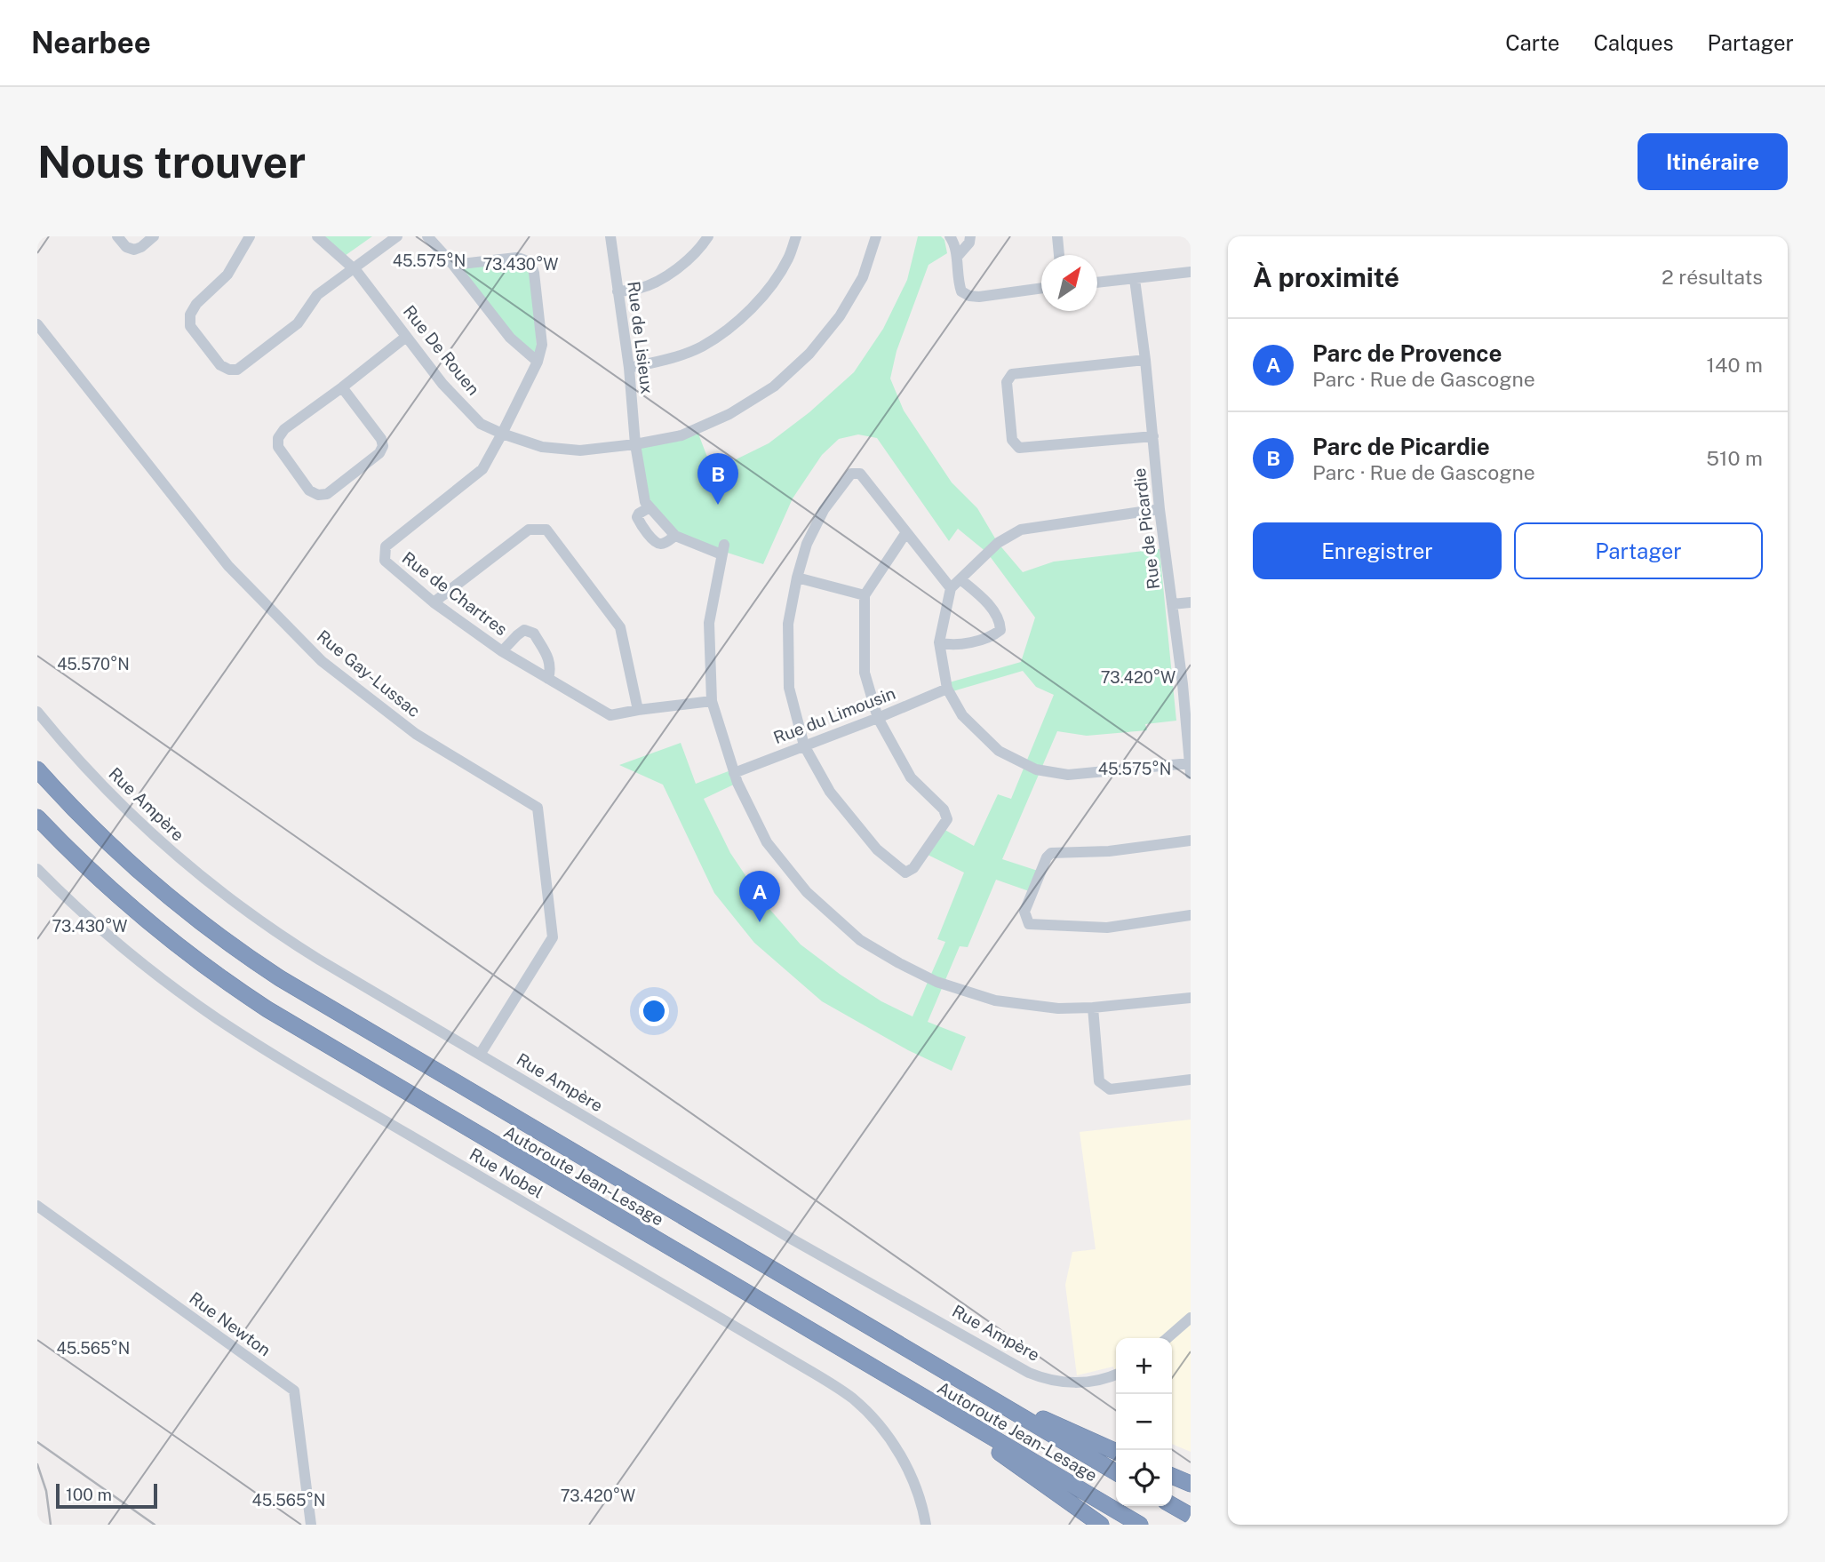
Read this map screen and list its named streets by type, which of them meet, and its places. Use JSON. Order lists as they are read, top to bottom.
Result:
{
  "streets": {
    "highway": ["Autoroute Jean-Lesage"],
    "street": [
      "Rue de Lisieux",
      "Rue De Rouen",
      "Rue de Picardie",
      "Rue de Chartres",
      "Rue Gay-Lussac",
      "Rue du Limousin",
      "Rue Ampère",
      "Rue Nobel",
      "Rue Newton"
    ]
  },
  "crossings": [
    ["Rue de Lisieux", "Rue De Rouen"],
    ["Rue De Rouen", "Rue de Chartres"],
    ["Rue Gay-Lussac", "Rue Ampère"]
  ],
  "scale_bar": "100 m",
  "north": "top right",
  "page": {
    "header": "Nearbee",
    "nav": ["Carte", "Calques", "Partager"],
    "buttons": [
      "Itinéraire",
      ["Enregistrer", "Partager"]
    ],
    "title": "Nous trouver",
    "heading": ["À proximité", "2 résultats"],
    "list": [
      {
        "mark": "A",
        "name": "Parc de Provence",
        "note": "Parc · Rue de Gascogne",
        "value": "140 m"
      },
      {
        "mark": "B",
        "name": "Parc de Picardie",
        "note": "Parc · Rue de Gascogne",
        "value": "510 m"
      }
    ],
    "pins": ["B", "A"],
    "map_buttons": ["+", "−"],
    "scale": "100 m"
  },
  "coordinates": [
    "45.575°N",
    "73.430°W",
    "45.570°N",
    "73.420°W",
    "45.565°N"
  ]
}
